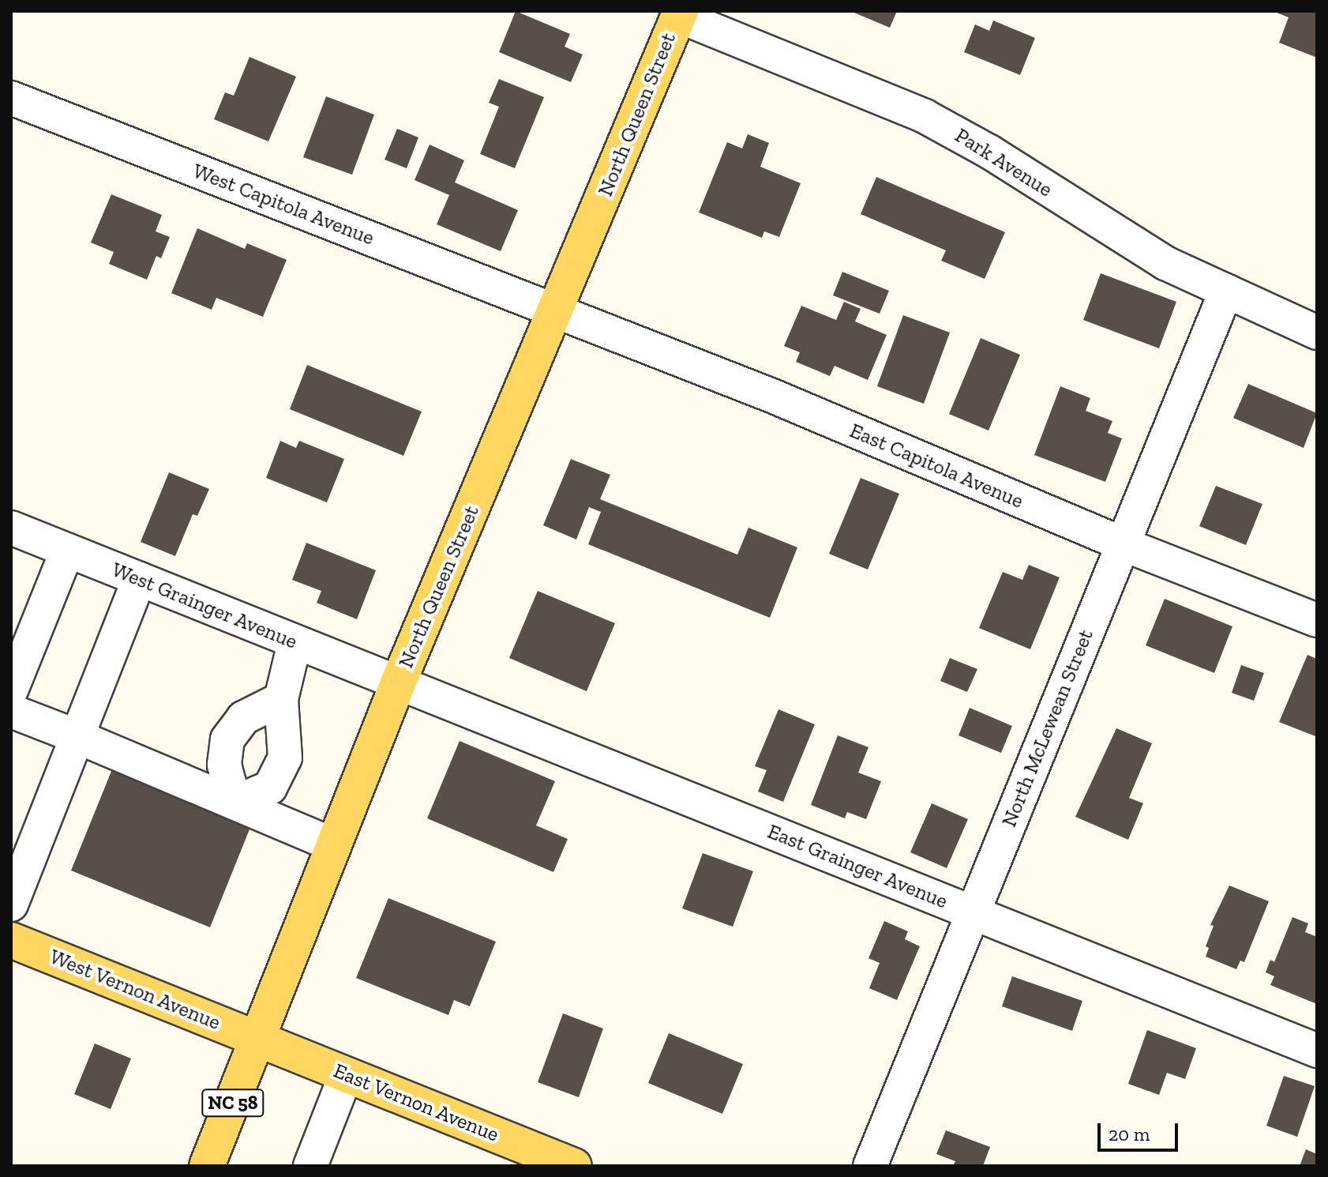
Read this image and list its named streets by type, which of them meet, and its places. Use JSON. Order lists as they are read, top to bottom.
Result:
{
  "streets": {
    "main road": [
      "North Queen Street",
      "West Vernon Avenue",
      "NC 58",
      "East Vernon Avenue"
    ],
    "street": [
      "Park Avenue",
      "West Capitola Avenue",
      "East Capitola Avenue",
      "West Grainger Avenue",
      "North McLewean Street",
      "East Grainger Avenue"
    ]
  },
  "crossings": [
    ["North Queen Street", "Park Avenue"],
    ["North Queen Street", "West Capitola Avenue"],
    ["North Queen Street", "East Capitola Avenue"],
    ["North Queen Street", "West Grainger Avenue"],
    ["North Queen Street", "East Grainger Avenue"],
    ["North Queen Street", "West Vernon Avenue"],
    ["North Queen Street", "East Vernon Avenue"],
    ["Park Avenue", "North McLewean Street"],
    ["West Capitola Avenue", "East Capitola Avenue"],
    ["East Capitola Avenue", "North McLewean Street"],
    ["West Grainger Avenue", "East Grainger Avenue"],
    ["North McLewean Street", "East Grainger Avenue"],
    ["West Vernon Avenue", "East Vernon Avenue"]
  ],
  "scale_bar": "20 m"
}
